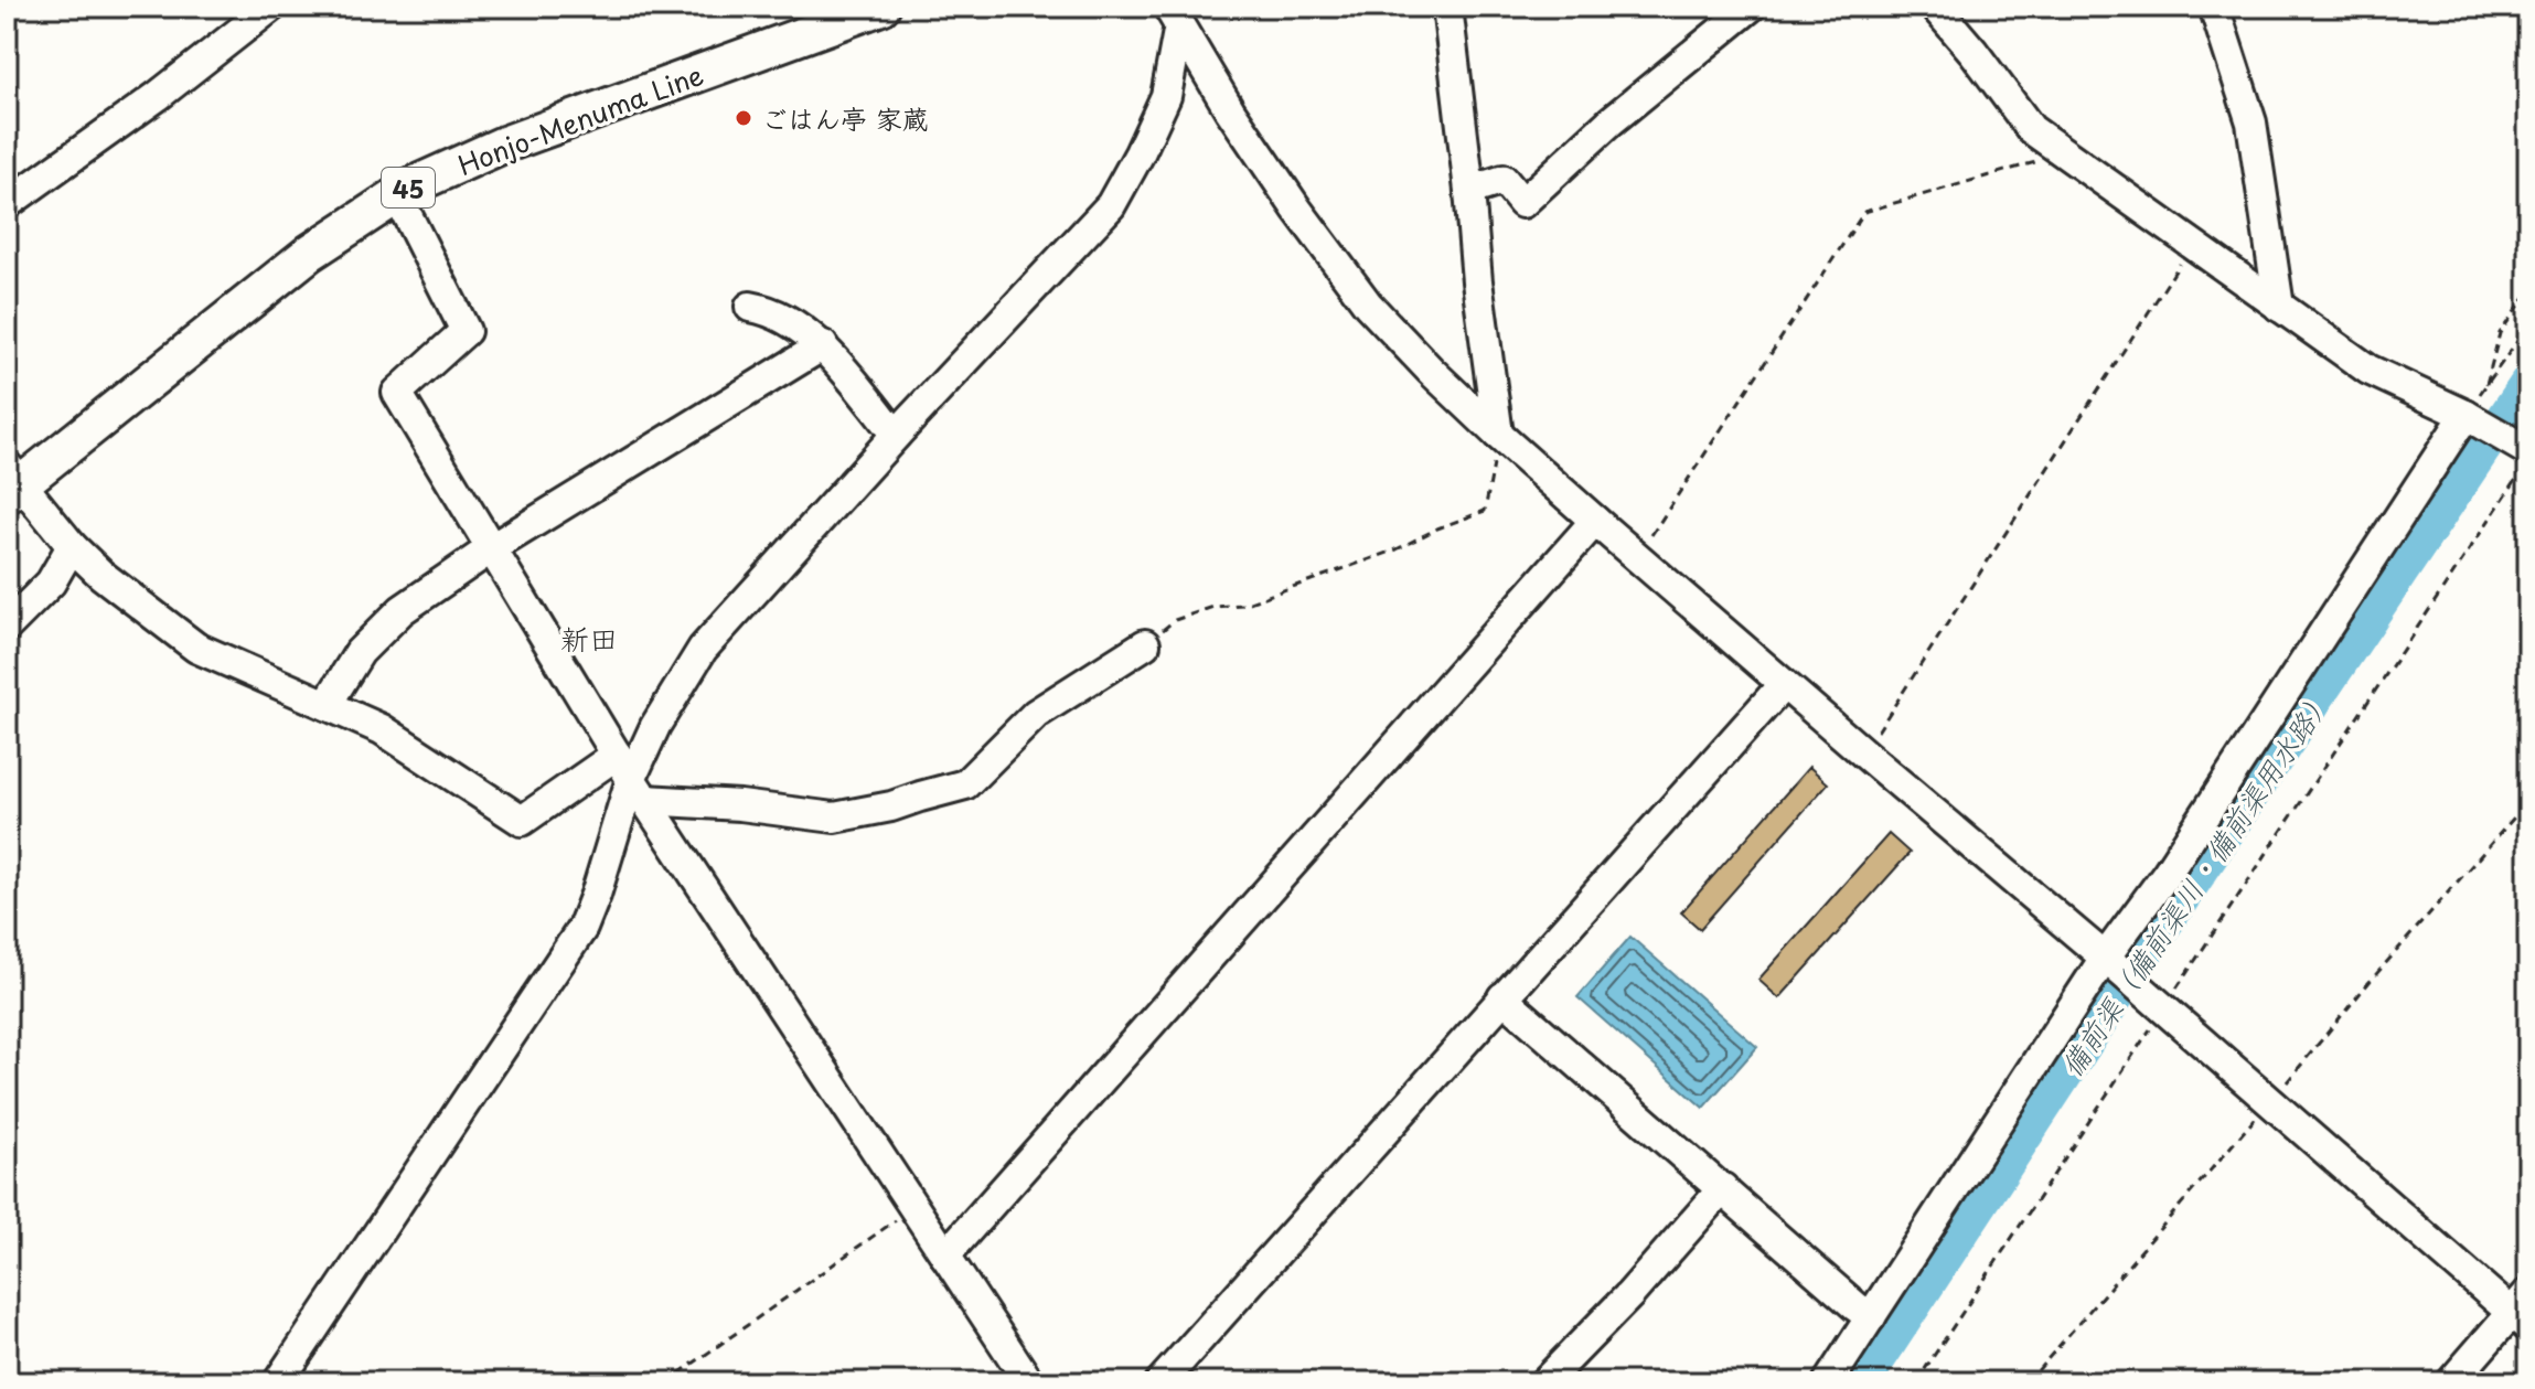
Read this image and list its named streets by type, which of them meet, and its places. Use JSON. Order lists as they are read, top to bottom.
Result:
{
  "streets": {
    "main road": ["Honjo-Menuma Line", "45"]
  },
  "districts": ["新田"],
  "water": ["備前渠（備前渠川・備前渠用水路）"],
  "places": ["ごはん亭 家蔵"]
}
